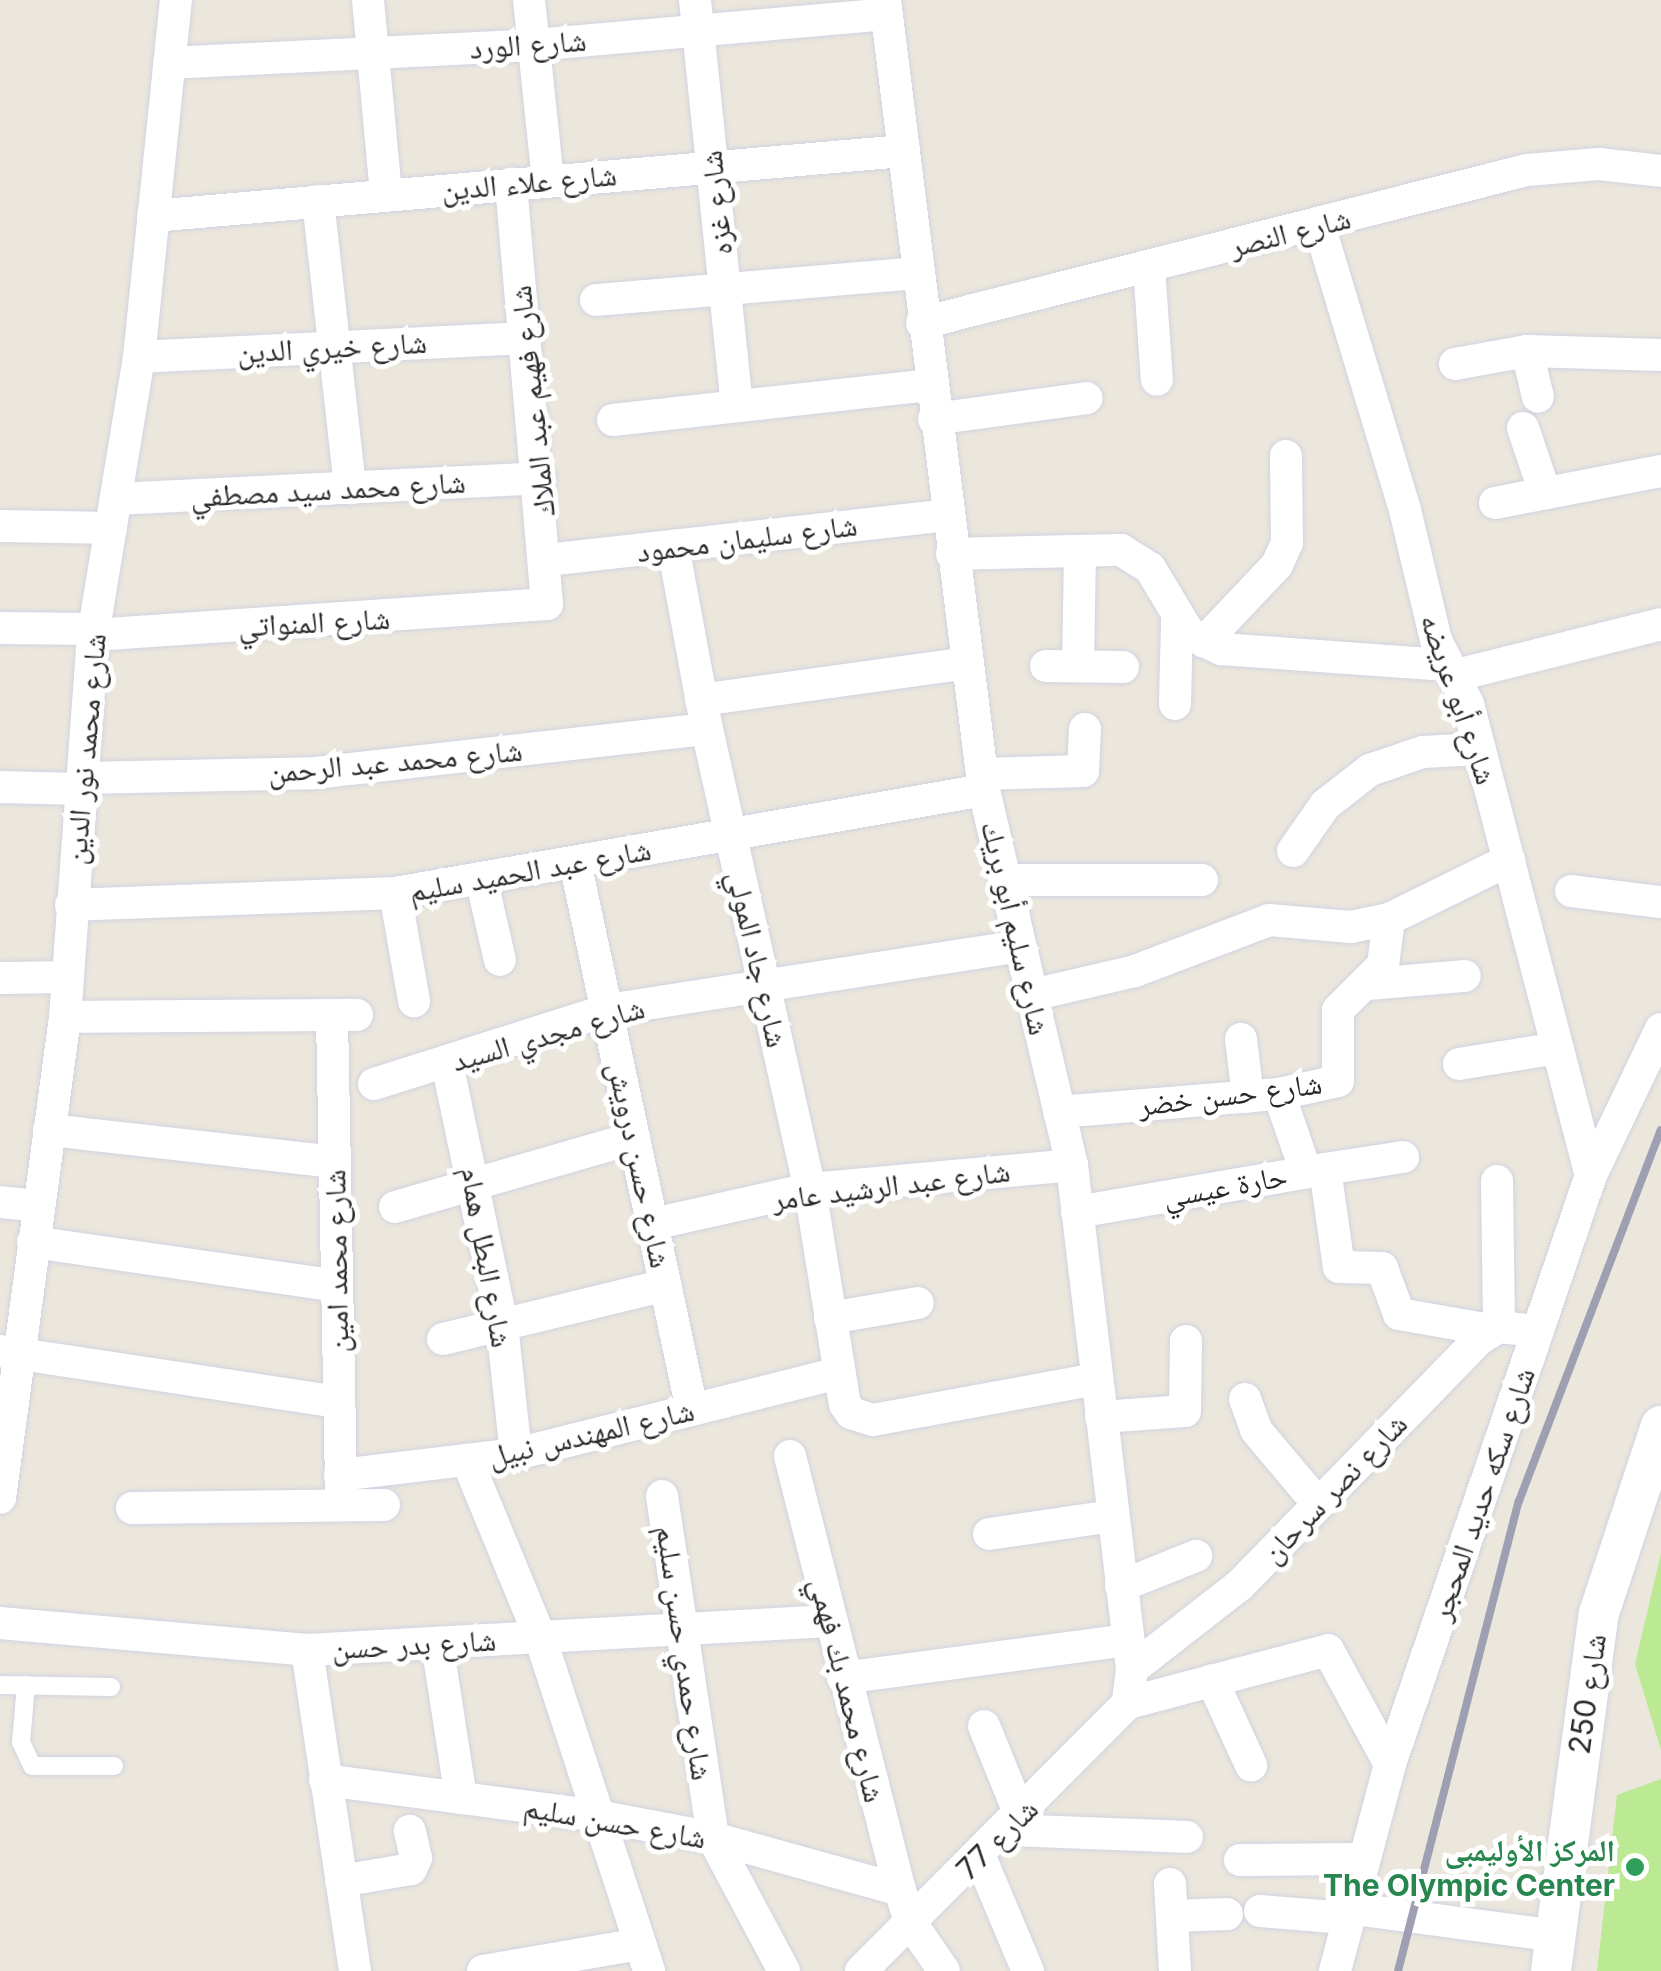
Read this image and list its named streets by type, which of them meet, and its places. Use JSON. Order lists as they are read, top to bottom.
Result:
{
  "streets": {
    "street": [
      "شارع الورد",
      "شارع علاء الدين",
      "شارع غزه",
      "شارع النصر",
      "شارع خيري الدين",
      "شارع فهيم عبد الملاك",
      "شارع محمد سيد مصطفي",
      "شارع سليمان محمود",
      "شارع المنواتي",
      "شارع أبو عريضه",
      "شارع محمد نور الدين",
      "شارع محمد عبد الرحمن",
      "شارع عبد الحميد سليم",
      "شارع سليم أبو بريك",
      "شارع جاد المولي",
      "شارع مجدي السيد",
      "شارع حسن خضر",
      "شارع حسن درويش",
      "شارع عبد الرشيد عامر",
      "حارة عيسي",
      "شارع البطل همام",
      "شارع محمد امين",
      "شارع المهندس نبيل",
      "شارع نصر سرحان",
      "شارع سكه حديد المحجر",
      "شارع بدر حسن",
      "شارع حمدي حسن سليم",
      "شارع محمد بك فهمي",
      "شارع 250",
      "شارع حسن سليم",
      "شارع 77"
    ]
  },
  "crossings": [
    ["شارع الورد", "شارع غزه"],
    ["شارع الورد", "شارع محمد نور الدين"],
    ["شارع الورد", "شارع سليم أبو بريك"],
    ["شارع علاء الدين", "شارع غزه"],
    ["شارع علاء الدين", "شارع فهيم عبد الملاك"],
    ["شارع علاء الدين", "شارع محمد نور الدين"],
    ["شارع علاء الدين", "شارع سليم أبو بريك"],
    ["شارع النصر", "شارع أبو عريضه"],
    ["شارع النصر", "شارع سليم أبو بريك"],
    ["شارع خيري الدين", "شارع فهيم عبد الملاك"],
    ["شارع خيري الدين", "شارع محمد نور الدين"],
    ["شارع فهيم عبد الملاك", "شارع محمد سيد مصطفي"],
    ["شارع فهيم عبد الملاك", "شارع سليمان محمود"],
    ["شارع فهيم عبد الملاك", "شارع المنواتي"],
    ["شارع محمد سيد مصطفي", "شارع محمد نور الدين"],
    ["شارع سليمان محمود", "شارع سليم أبو بريك"],
    ["شارع سليمان محمود", "شارع جاد المولي"],
    ["شارع المنواتي", "شارع محمد نور الدين"],
    ["شارع أبو عريضه", "شارع سكه حديد المحجر"],
    ["شارع محمد نور الدين", "شارع محمد عبد الرحمن"],
    ["شارع محمد نور الدين", "شارع عبد الحميد سليم"],
    ["شارع محمد نور الدين", "شارع محمد امين"],
    ["شارع محمد عبد الرحمن", "شارع سليم أبو بريك"],
    ["شارع محمد عبد الرحمن", "شارع جاد المولي"],
    ["شارع عبد الحميد سليم", "شارع سليم أبو بريك"],
    ["شارع عبد الحميد سليم", "شارع جاد المولي"],
    ["شارع عبد الحميد سليم", "شارع حسن درويش"],
    ["شارع سليم أبو بريك", "شارع جاد المولي"],
    ["شارع سليم أبو بريك", "شارع مجدي السيد"],
    ["شارع سليم أبو بريك", "شارع حسن خضر"],
    ["شارع سليم أبو بريك", "شارع عبد الرشيد عامر"],
    ["شارع سليم أبو بريك", "حارة عيسي"],
    ["شارع سليم أبو بريك", "شارع نصر سرحان"],
    ["شارع سليم أبو بريك", "شارع 77"],
    ["شارع جاد المولي", "شارع مجدي السيد"],
    ["شارع جاد المولي", "شارع عبد الرشيد عامر"],
    ["شارع جاد المولي", "شارع المهندس نبيل"],
    ["شارع مجدي السيد", "شارع حسن درويش"],
    ["شارع مجدي السيد", "شارع البطل همام"],
    ["شارع حسن درويش", "شارع عبد الرشيد عامر"],
    ["شارع حسن درويش", "شارع المهندس نبيل"],
    ["حارة عيسي", "شارع نصر سرحان"],
    ["شارع البطل همام", "شارع المهندس نبيل"],
    ["شارع محمد امين", "شارع المهندس نبيل"],
    ["شارع بدر حسن", "شارع حمدي حسن سليم"],
    ["شارع بدر حسن", "شارع محمد بك فهمي"],
    ["شارع حمدي حسن سليم", "شارع حسن سليم"],
    ["شارع محمد بك فهمي", "شارع حسن سليم"],
    ["شارع محمد بك فهمي", "شارع 77"]
  ],
  "places": ["المركز الأوليمبى The Olympic Center"]
}
